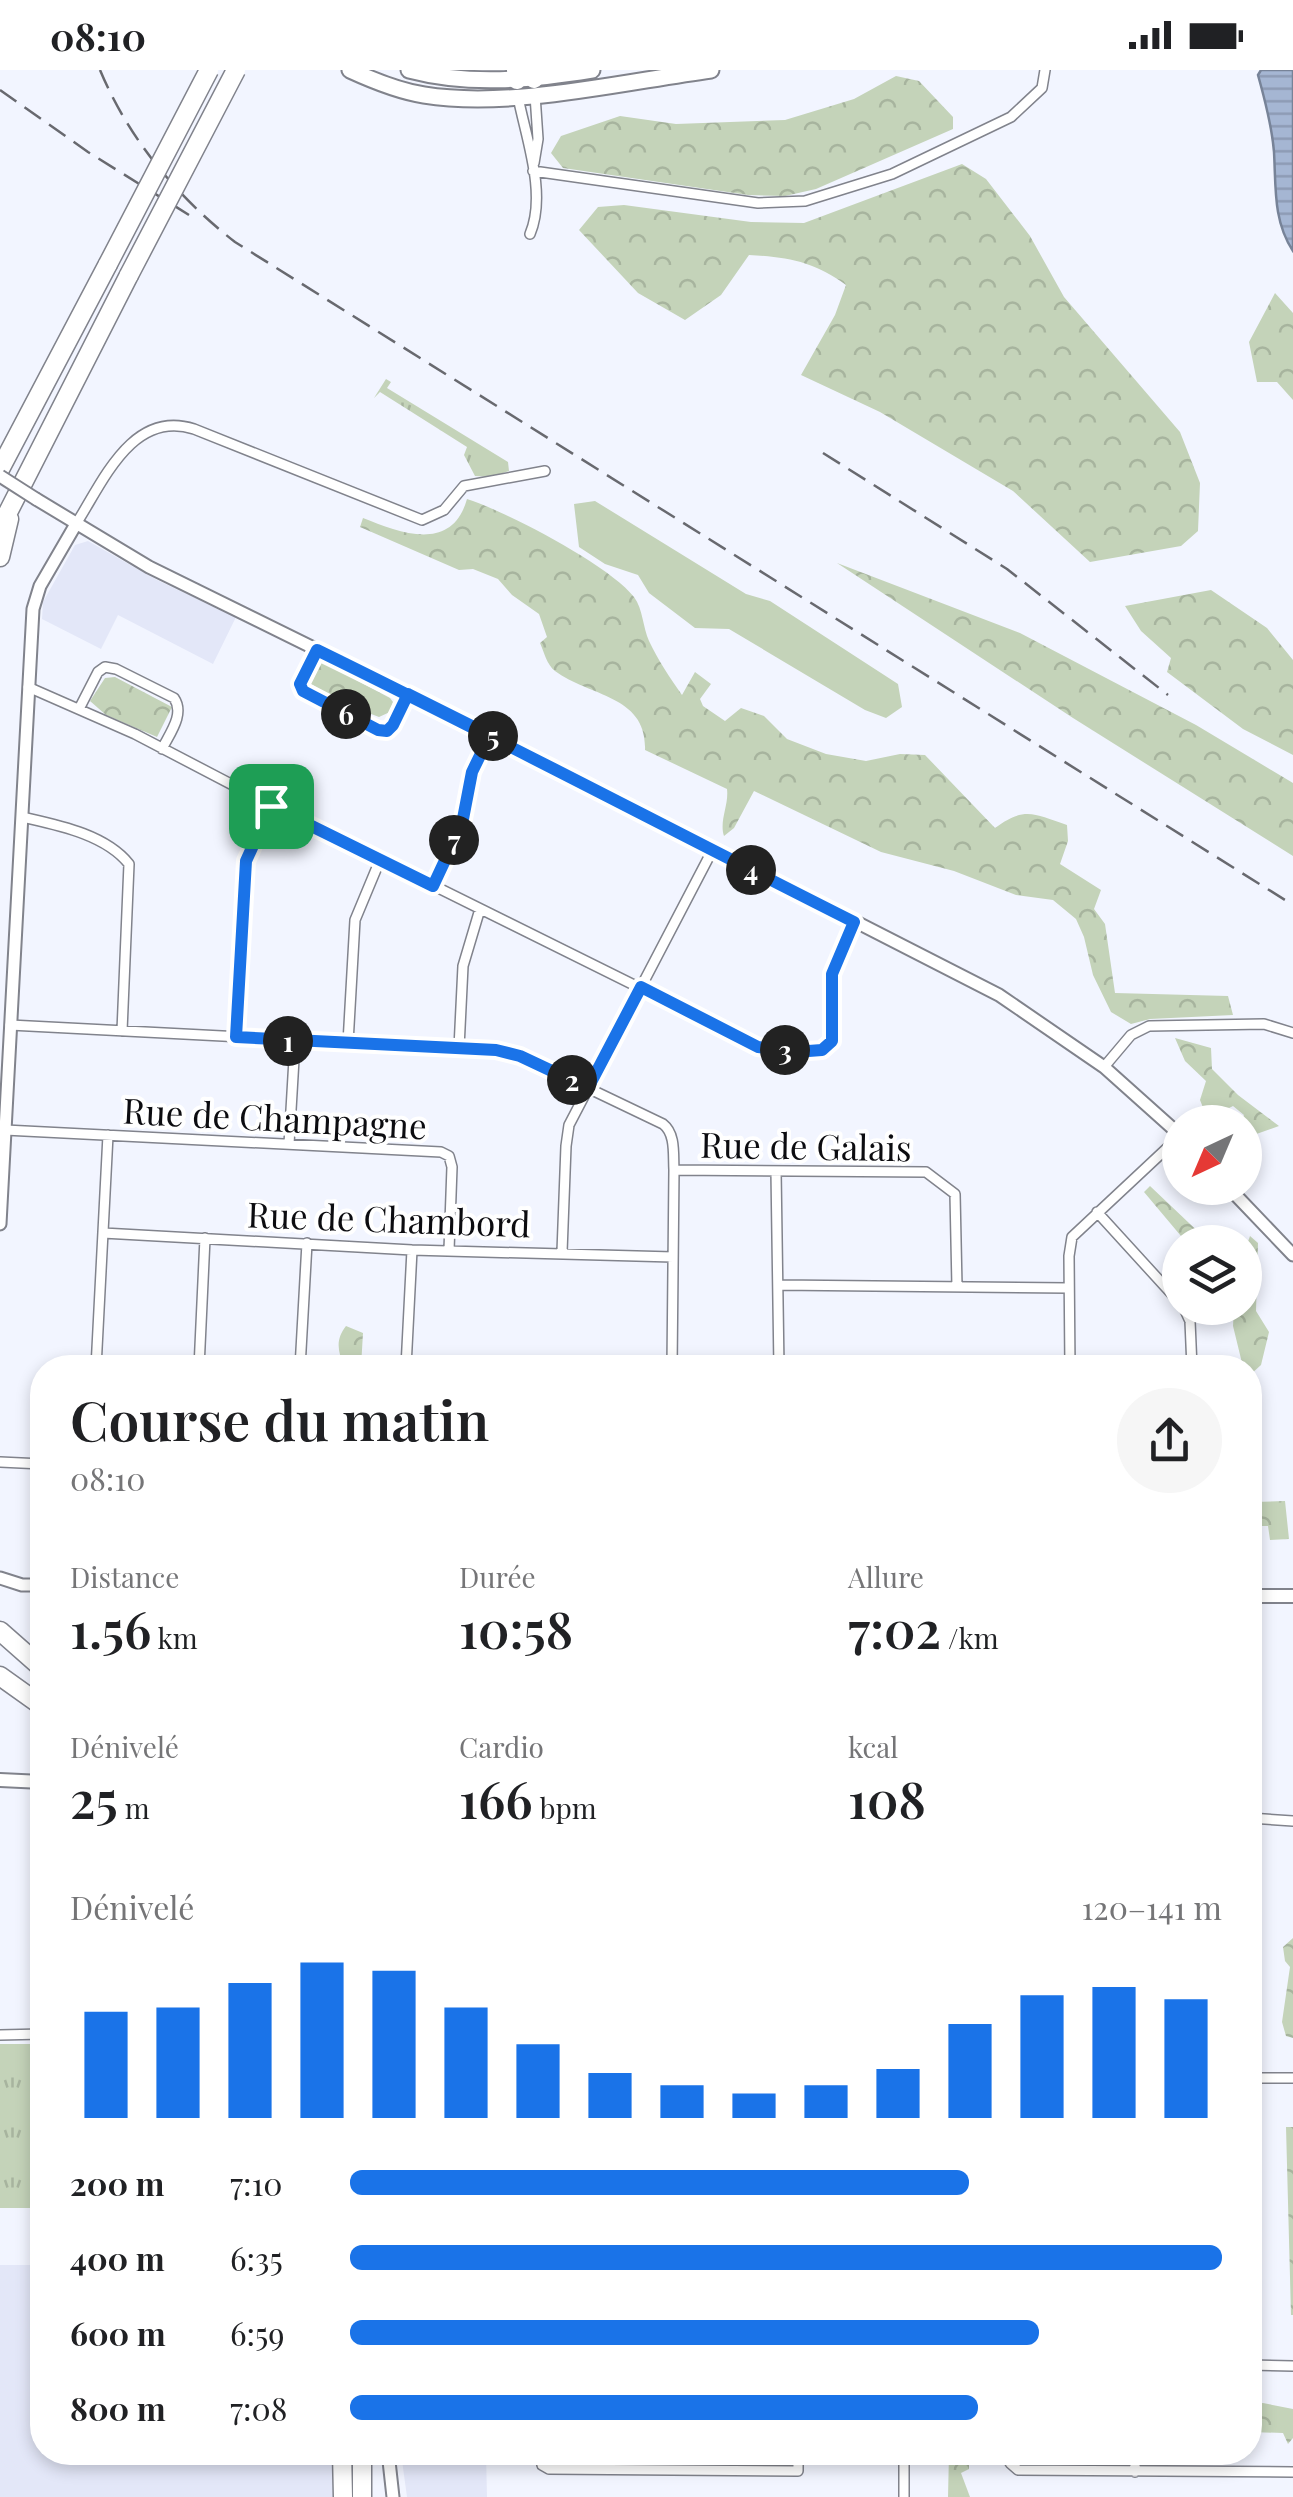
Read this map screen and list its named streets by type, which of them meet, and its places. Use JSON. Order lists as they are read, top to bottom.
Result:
{
  "streets": {
    "street": ["Rue de Champagne", "Rue de Galais", "Rue de Chambord"]
  },
  "crossings": [
    ["Rue de Champagne", "Rue de Chambord"]
  ],
  "north": "bottom left",
  "page": {
    "status": "08:10",
    "pins": [
      "6",
      "5",
      "7",
      "4",
      "1",
      "3",
      "2"
    ],
    "heading": ["Course du matin", "08:10"],
    "stats": [
      ["Distance", "1.56 km"],
      ["Durée", "10:58"],
      ["Allure", "7:02 /km"],
      ["Dénivelé", "25 m"],
      ["Cardio", "166 bpm"],
      ["kcal", "108"]
    ],
    "chart": ["Dénivelé", "120–141 m"],
    "list": [
      {
        "name": "200 m",
        "note": "7:10"
      },
      {
        "name": "400 m",
        "note": "6:35"
      },
      {
        "name": "600 m",
        "note": "6:59"
      },
      {
        "name": "800 m",
        "note": "7:08"
      }
    ]
  }
}
